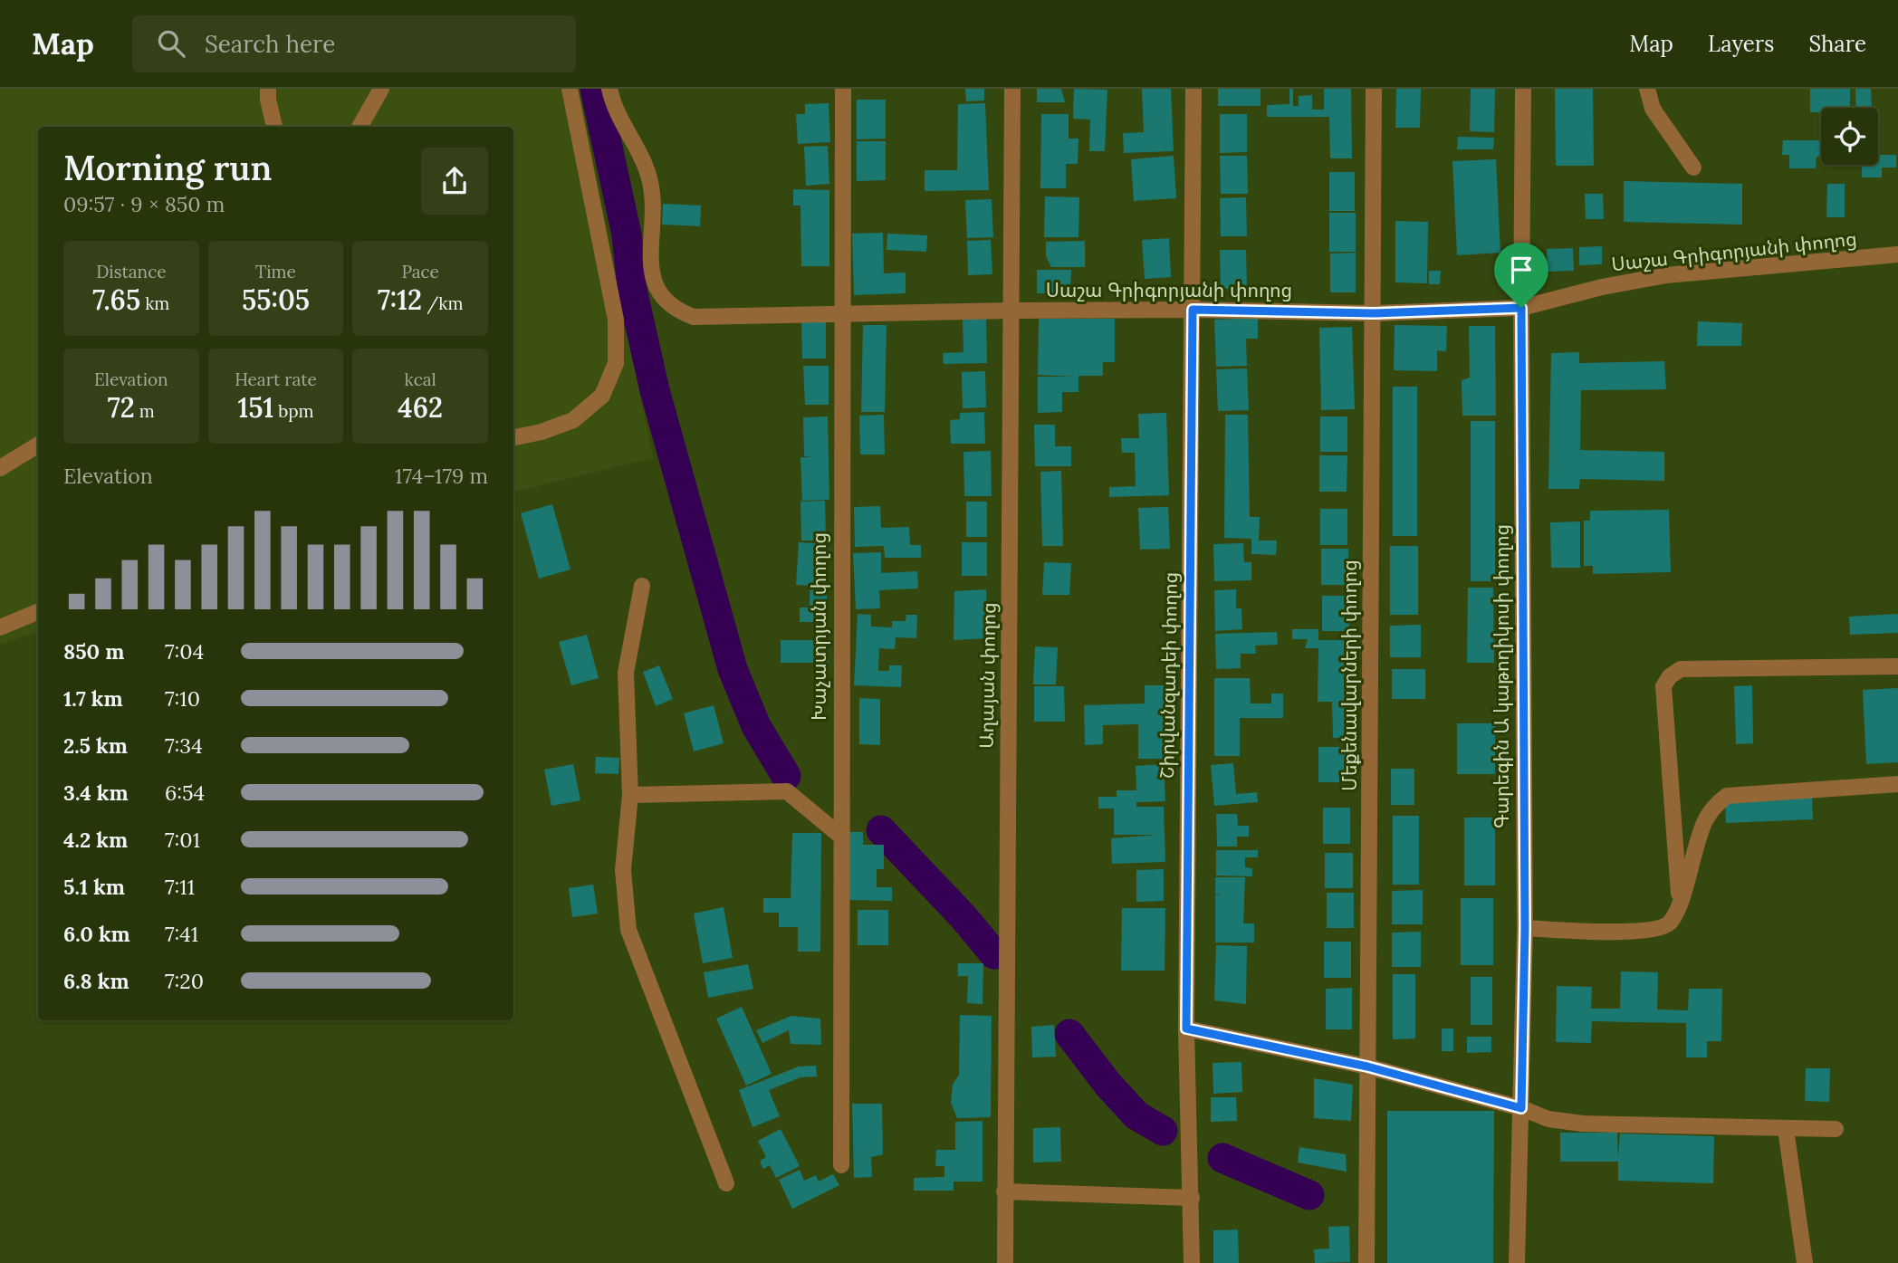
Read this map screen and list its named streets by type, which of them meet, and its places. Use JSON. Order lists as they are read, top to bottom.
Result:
{
  "streets": {
    "street": [
      "Սաշա Գրիգորյանի փողոց",
      "Խաչատրյան փողոց",
      "Աղայան փողոց",
      "Շիրվանզադեի փողոց",
      "Մեքենավարների փողոց",
      "Գարեգին Ա կաթողիկոսի փողոց"
    ]
  },
  "crossings": [
    ["Սաշա Գրիգորյանի փողոց", "Խաչատրյան փողոց"],
    ["Սաշա Գրիգորյանի փողոց", "Աղայան փողոց"],
    ["Սաշա Գրիգորյանի փողոց", "Շիրվանզադեի փողոց"],
    ["Սաշա Գրիգորյանի փողոց", "Մեքենավարների փողոց"],
    ["Սաշա Գրիգորյանի փողոց", "Գարեգին Ա կաթողիկոսի փողոց"]
  ],
  "page": {
    "header": "Map",
    "search": "Search here",
    "nav": ["Map", "Layers", "Share"],
    "heading": ["Morning run", "09:57 · 9 × 850 m"],
    "stats": [
      ["Distance", "7.65 km"],
      ["Time", "55:05"],
      ["Pace", "7:12 /km"],
      ["Elevation", "72 m"],
      ["Heart rate", "151 bpm"],
      ["kcal", "462"]
    ],
    "chart": ["Elevation", "174–179 m"],
    "list": [
      {
        "name": "850 m",
        "note": "7:04"
      },
      {
        "name": "1.7 km",
        "note": "7:10"
      },
      {
        "name": "2.5 km",
        "note": "7:34"
      },
      {
        "name": "3.4 km",
        "note": "6:54"
      },
      {
        "name": "4.2 km",
        "note": "7:01"
      },
      {
        "name": "5.1 km",
        "note": "7:11"
      },
      {
        "name": "6.0 km",
        "note": "7:41"
      },
      {
        "name": "6.8 km",
        "note": "7:20"
      }
    ]
  }
}
